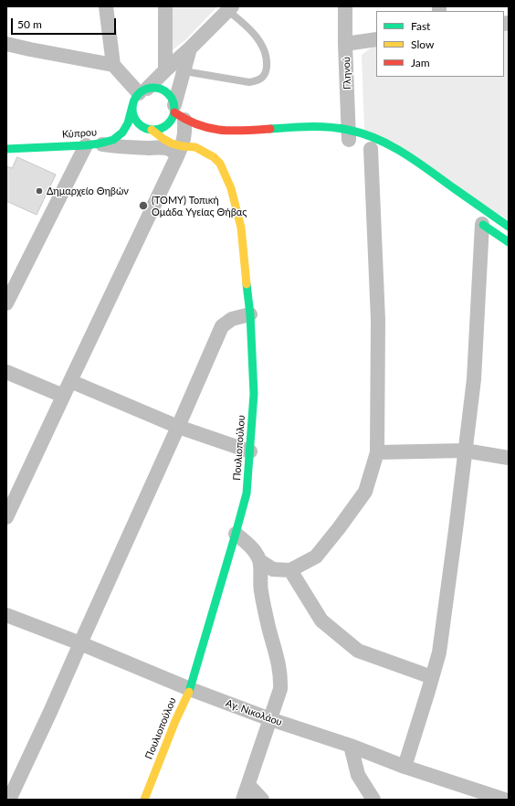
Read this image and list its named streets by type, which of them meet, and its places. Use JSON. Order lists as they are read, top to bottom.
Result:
{
  "streets": {
    "street": [
      "Γληνού",
      "Κύπρου",
      "Πουλιοπούλου",
      "Αγ. Νικολάου"
    ]
  },
  "crossings": [
    ["Κύπρου", "Πουλιοπούλου"],
    ["Πουλιοπούλου", "Αγ. Νικολάου"]
  ],
  "places": ["Δημαρχείο Θηβών", "(ΤΟΜΥ) Τοπική Ομάδα Υγείας Θήβας"],
  "legend": ["Fast", "Slow", "Jam"],
  "scale_bar": "50 m"
}
